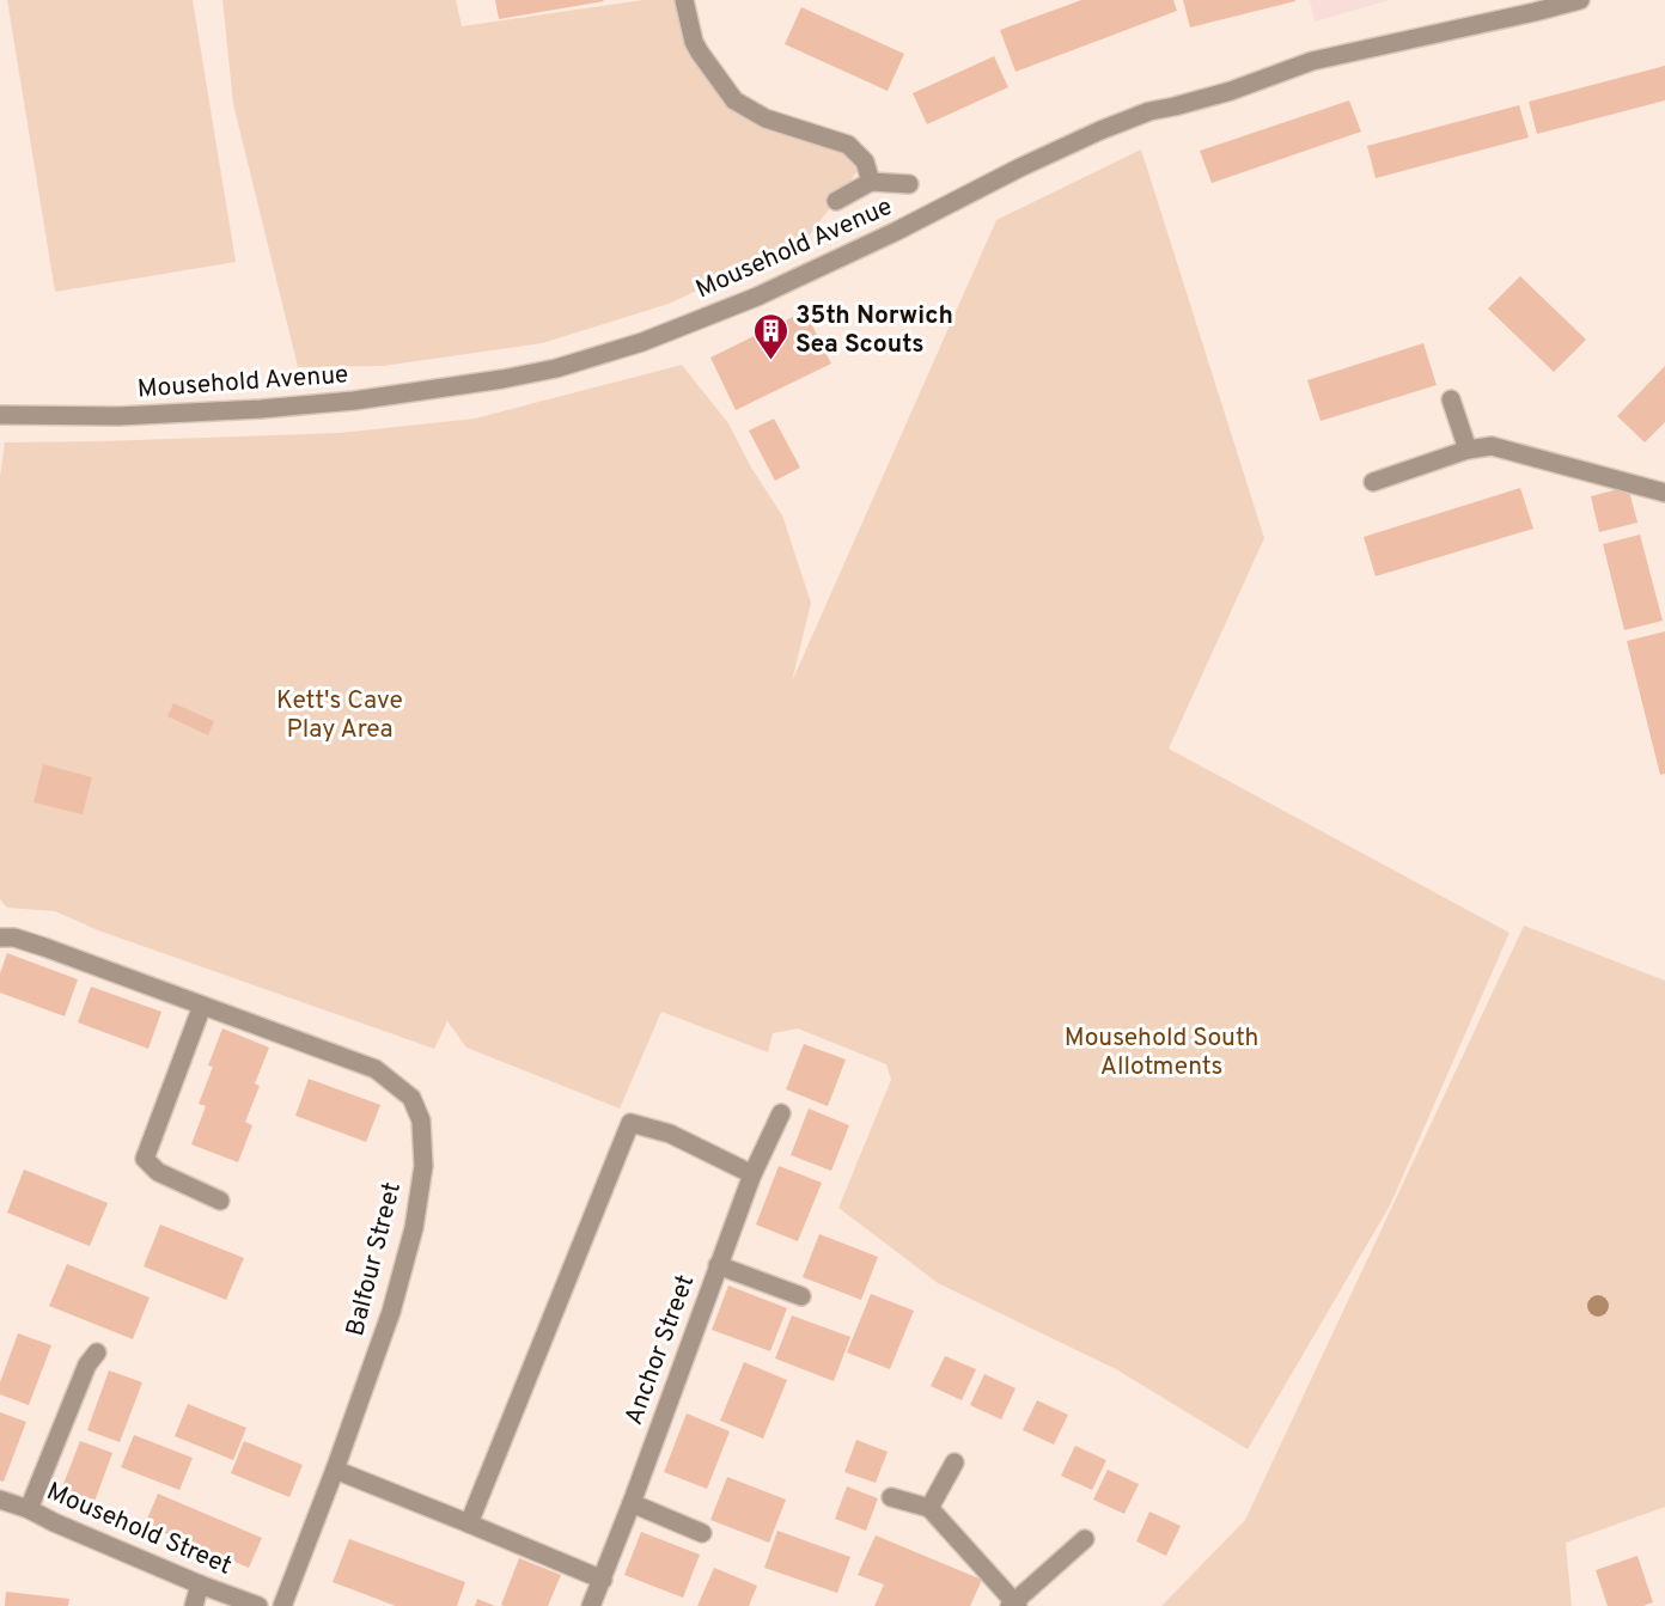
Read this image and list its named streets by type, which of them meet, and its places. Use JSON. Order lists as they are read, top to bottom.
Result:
{
  "streets": {
    "street": [
      "Mousehold Avenue",
      "Balfour Street",
      "Anchor Street",
      "Mousehold Street"
    ]
  },
  "parks": ["Kett's Cave Play Area", "Mousehold South Allotments"],
  "places": {
    "building": ["35th Norwich Sea Scouts"]
  }
}
